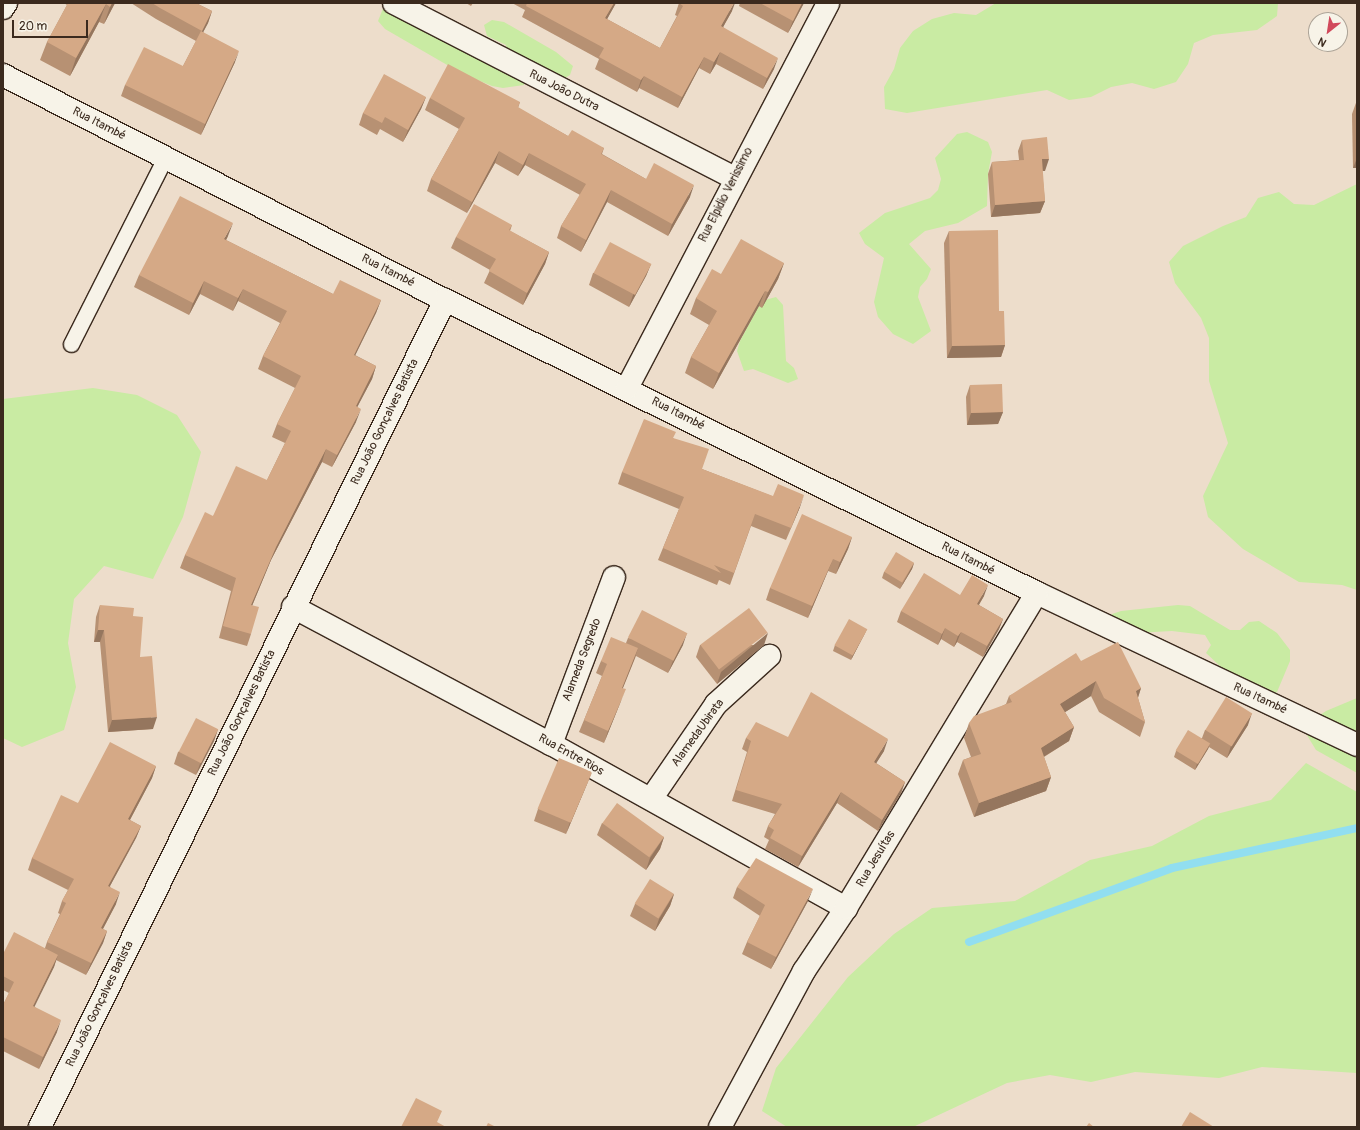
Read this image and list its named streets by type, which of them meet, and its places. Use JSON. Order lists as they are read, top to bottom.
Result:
{
  "streets": {
    "street": [
      "Rua João Dutra",
      "Rua Itambé",
      "Rua Elpidio Verissimo",
      "Rua João Gonçalves Batista",
      "Alameda Segredo",
      "AlamedaUbirata",
      "Rua Entre Rios",
      "Rua Jesuítas"
    ]
  },
  "crossings": [
    ["Rua João Dutra", "Rua Elpidio Verissimo"],
    ["Rua Itambé", "Rua Elpidio Verissimo"],
    ["Rua Itambé", "Rua João Gonçalves Batista"],
    ["Rua Itambé", "Rua Jesuítas"],
    ["Rua João Gonçalves Batista", "Rua Entre Rios"],
    ["Alameda Segredo", "Rua Entre Rios"],
    ["AlamedaUbirata", "Rua Entre Rios"],
    ["Rua Entre Rios", "Rua Jesuítas"]
  ],
  "scale_bar": "20 m",
  "north": "bottom left"
}
